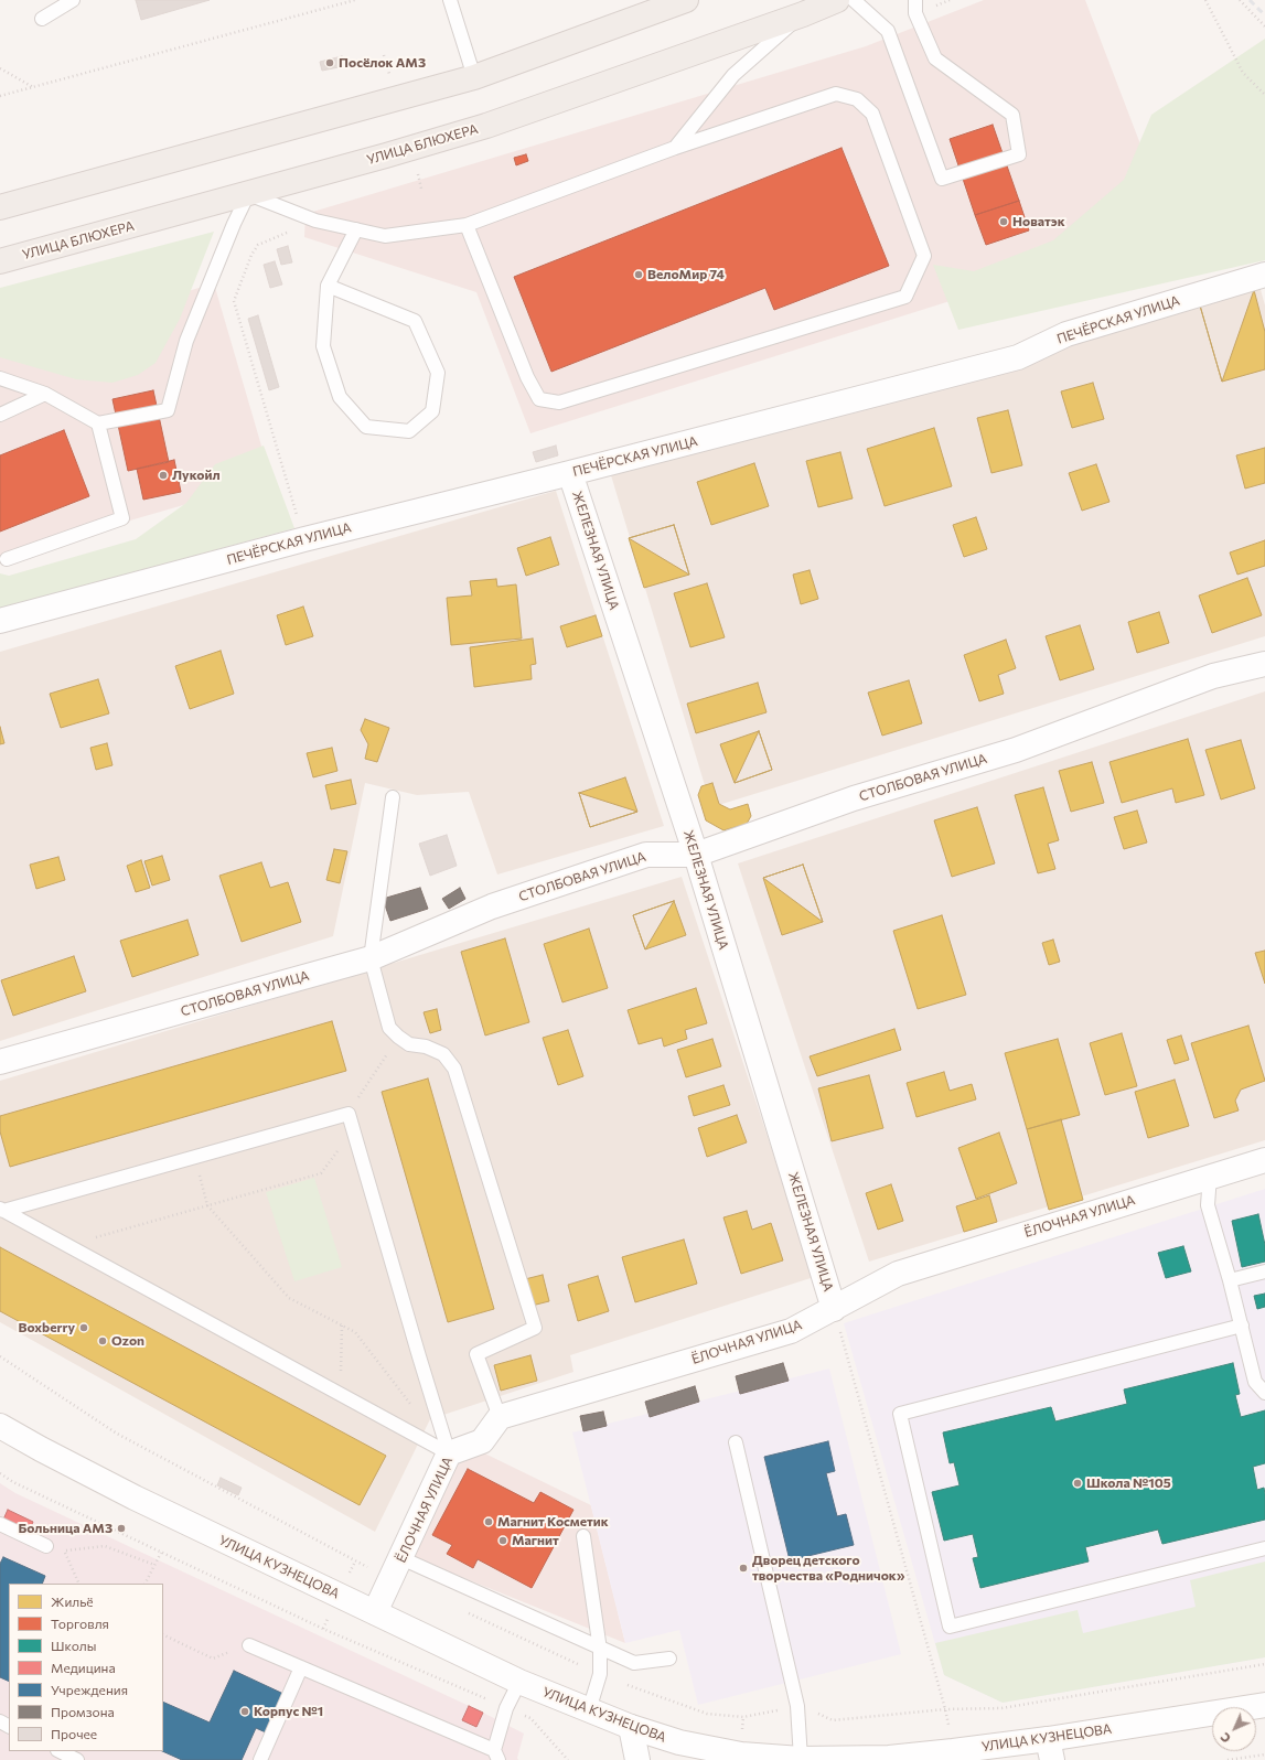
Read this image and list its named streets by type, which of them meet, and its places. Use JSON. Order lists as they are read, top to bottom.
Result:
{
  "streets": {
    "main road": ["УЛИЦА БЛЮХЕРА"],
    "street": [
      "ПЕЧЁРСКАЯ УЛИЦА",
      "ЖЕЛЕЗНАЯ УЛИЦА",
      "СТОЛБОВАЯ УЛИЦА",
      "ЁЛОЧНАЯ УЛИЦА",
      "УЛИЦА КУЗНЕЦОВА"
    ]
  },
  "crossings": [
    ["ПЕЧЁРСКАЯ УЛИЦА", "ЖЕЛЕЗНАЯ УЛИЦА"],
    ["ЖЕЛЕЗНАЯ УЛИЦА", "СТОЛБОВАЯ УЛИЦА"],
    ["ЖЕЛЕЗНАЯ УЛИЦА", "ЁЛОЧНАЯ УЛИЦА"],
    ["ЁЛОЧНАЯ УЛИЦА", "УЛИЦА КУЗНЕЦОВА"]
  ],
  "places": [
    "Посёлок АМЗ",
    "Новатэк",
    "ВелоМир 74",
    "Лукойл",
    "Boxberry",
    "Ozon",
    "Школа №105",
    "Магнит Косметик",
    "Больница АМЗ",
    "Магнит",
    "Дворец детского творчества «Родничок»",
    "Корпус №1"
  ],
  "legend": [
    "Жильё",
    "Торговля",
    "Школы",
    "Медицина",
    "Учреждения",
    "Промзона",
    "Прочее"
  ],
  "north": "bottom left"
}
